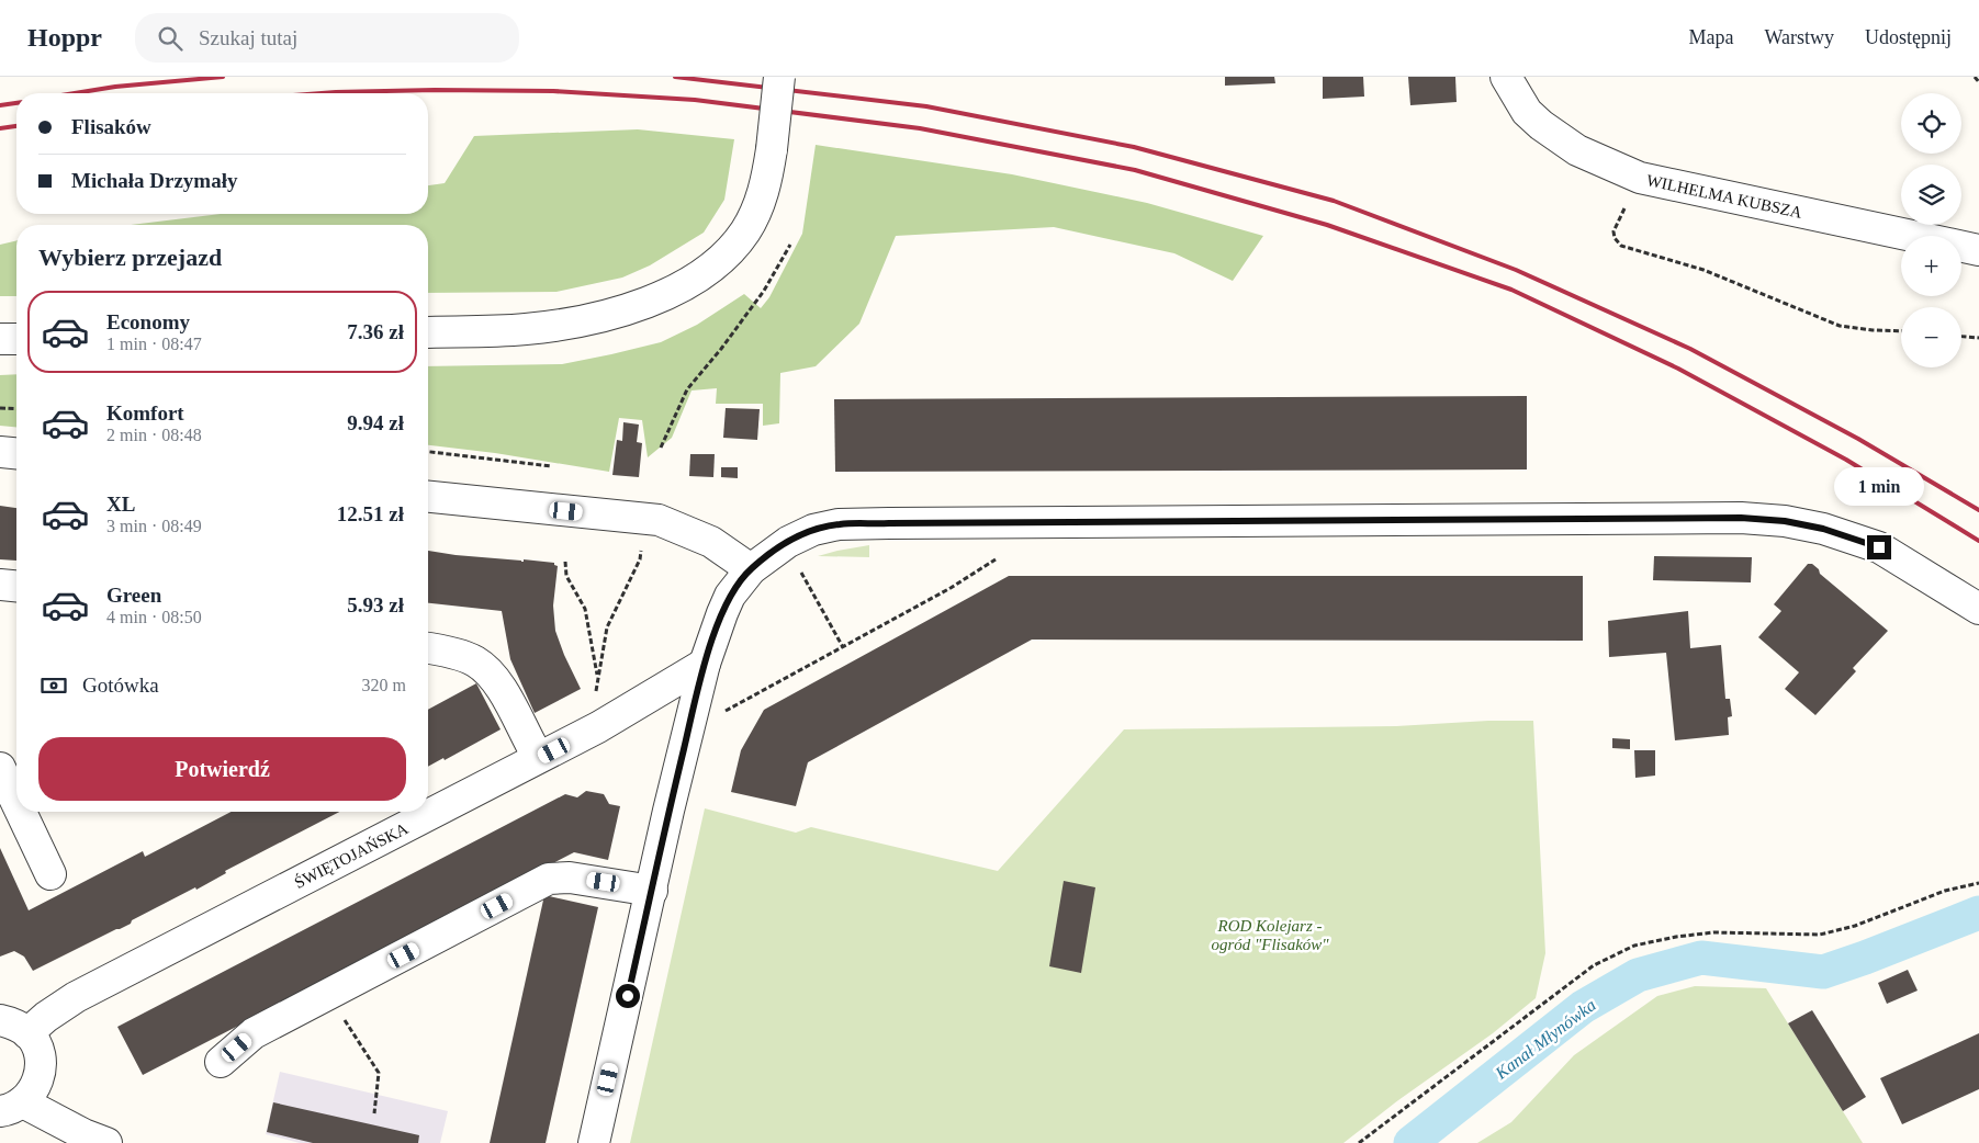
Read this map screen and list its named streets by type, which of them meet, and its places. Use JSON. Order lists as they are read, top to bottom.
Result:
{
  "streets": {
    "street": ["WILHELMA KUBSZA", "ŚWIĘTOJAŃSKA"]
  },
  "water": ["Kanał Młynówka"],
  "parks": ["ROD Kolejarz - ogród \"Flisaków\""],
  "page": {
    "header": "Hoppr",
    "search": "Szukaj tutaj",
    "nav": ["Mapa", "Warstwy", "Udostępnij"],
    "map_buttons": ["+", "−"],
    "banner": ["Flisaków", "Michała Drzymały"],
    "heading": "Wybierz przejazd",
    "list": [
      {
        "name": "Economy",
        "note": "1 min · 08:47",
        "value": "7.36 zł"
      },
      {
        "name": "Komfort",
        "note": "2 min · 08:48",
        "value": "9.94 zł"
      },
      {
        "name": "XL",
        "note": "3 min · 08:49",
        "value": "12.51 zł"
      },
      {
        "name": "Green",
        "note": "4 min · 08:50",
        "value": "5.93 zł"
      }
    ],
    "bubble": "1 min",
    "pay": ["Gotówka", "320 m"],
    "buttons": "Potwierdź"
  }
}
